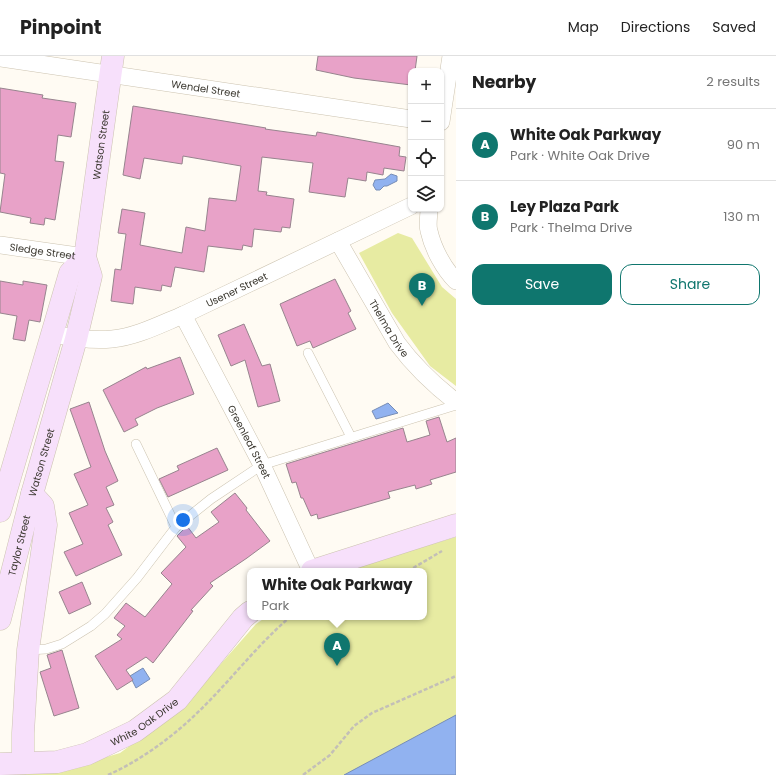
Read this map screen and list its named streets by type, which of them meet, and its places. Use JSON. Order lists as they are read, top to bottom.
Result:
{
  "streets": {
    "street": [
      "Wendel Street",
      "Watson Street",
      "Sledge Street",
      "Usener Street",
      "Thelma Drive",
      "Greenleaf Street",
      "Taylor Street",
      "White Oak Drive"
    ]
  },
  "crossings": [
    ["Wendel Street", "Watson Street"],
    ["Watson Street", "Sledge Street"],
    ["Watson Street", "Usener Street"],
    ["Watson Street", "Taylor Street"],
    ["Watson Street", "White Oak Drive"],
    ["Usener Street", "Thelma Drive"],
    ["Usener Street", "Greenleaf Street"]
  ],
  "page": {
    "header": "Pinpoint",
    "nav": ["Map", "Directions", "Saved"],
    "heading": ["Nearby", "2 results"],
    "map_buttons": ["+", "−"],
    "list": [
      {
        "mark": "A",
        "name": "White Oak Parkway",
        "note": "Park · White Oak Drive",
        "value": "90 m"
      },
      {
        "mark": "B",
        "name": "Ley Plaza Park",
        "note": "Park · Thelma Drive",
        "value": "130 m"
      }
    ],
    "buttons": ["Save", "Share"],
    "pins": ["B", "A"],
    "popup": ["White Oak Parkway", "Park"]
  }
}
